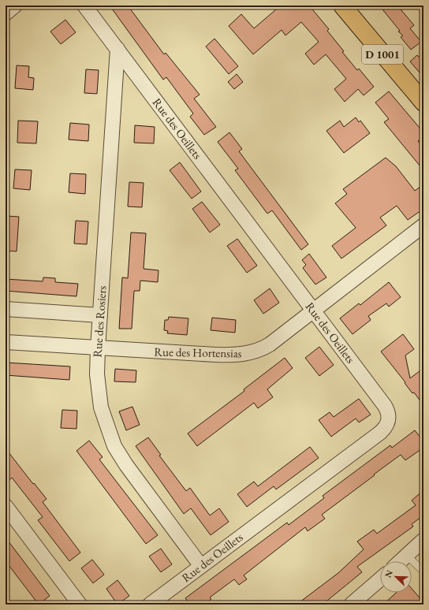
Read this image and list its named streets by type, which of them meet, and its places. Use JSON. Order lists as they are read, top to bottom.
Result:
{
  "streets": {
    "main road": ["D 1001"],
    "street": ["Rue des Oeillets", "Rue des Rosiers", "Rue des Hortensias"]
  },
  "crossings": [
    ["Rue des Oeillets", "Rue des Rosiers"],
    ["Rue des Oeillets", "Rue des Hortensias"],
    ["Rue des Rosiers", "Rue des Hortensias"]
  ],
  "north": "top left"
}
